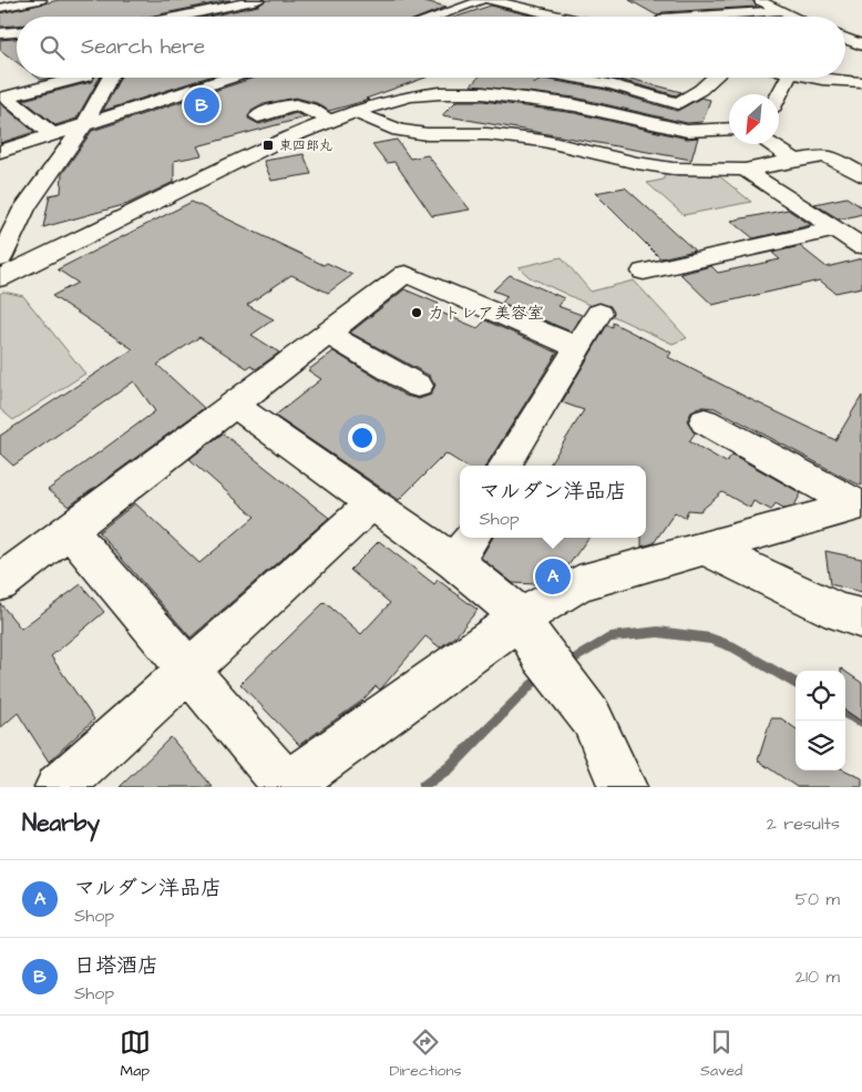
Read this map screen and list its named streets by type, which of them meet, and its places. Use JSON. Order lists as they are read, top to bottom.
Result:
{
  "places": {
    "transit": ["東四郎丸"],
    "other": ["カトレア美容室"]
  },
  "north": "bottom left",
  "page": {
    "search": "Search here",
    "pins": ["B", "A"],
    "popup": ["マルダン洋品店", "Shop"],
    "heading": ["Nearby", "2 results"],
    "list": [
      {
        "mark": "A",
        "name": "マルダン洋品店",
        "note": "Shop",
        "value": "50 m"
      },
      {
        "mark": "B",
        "name": "日塔酒店",
        "note": "Shop",
        "value": "210 m"
      }
    ],
    "nav": ["Map", "Directions", "Saved"]
  }
}
